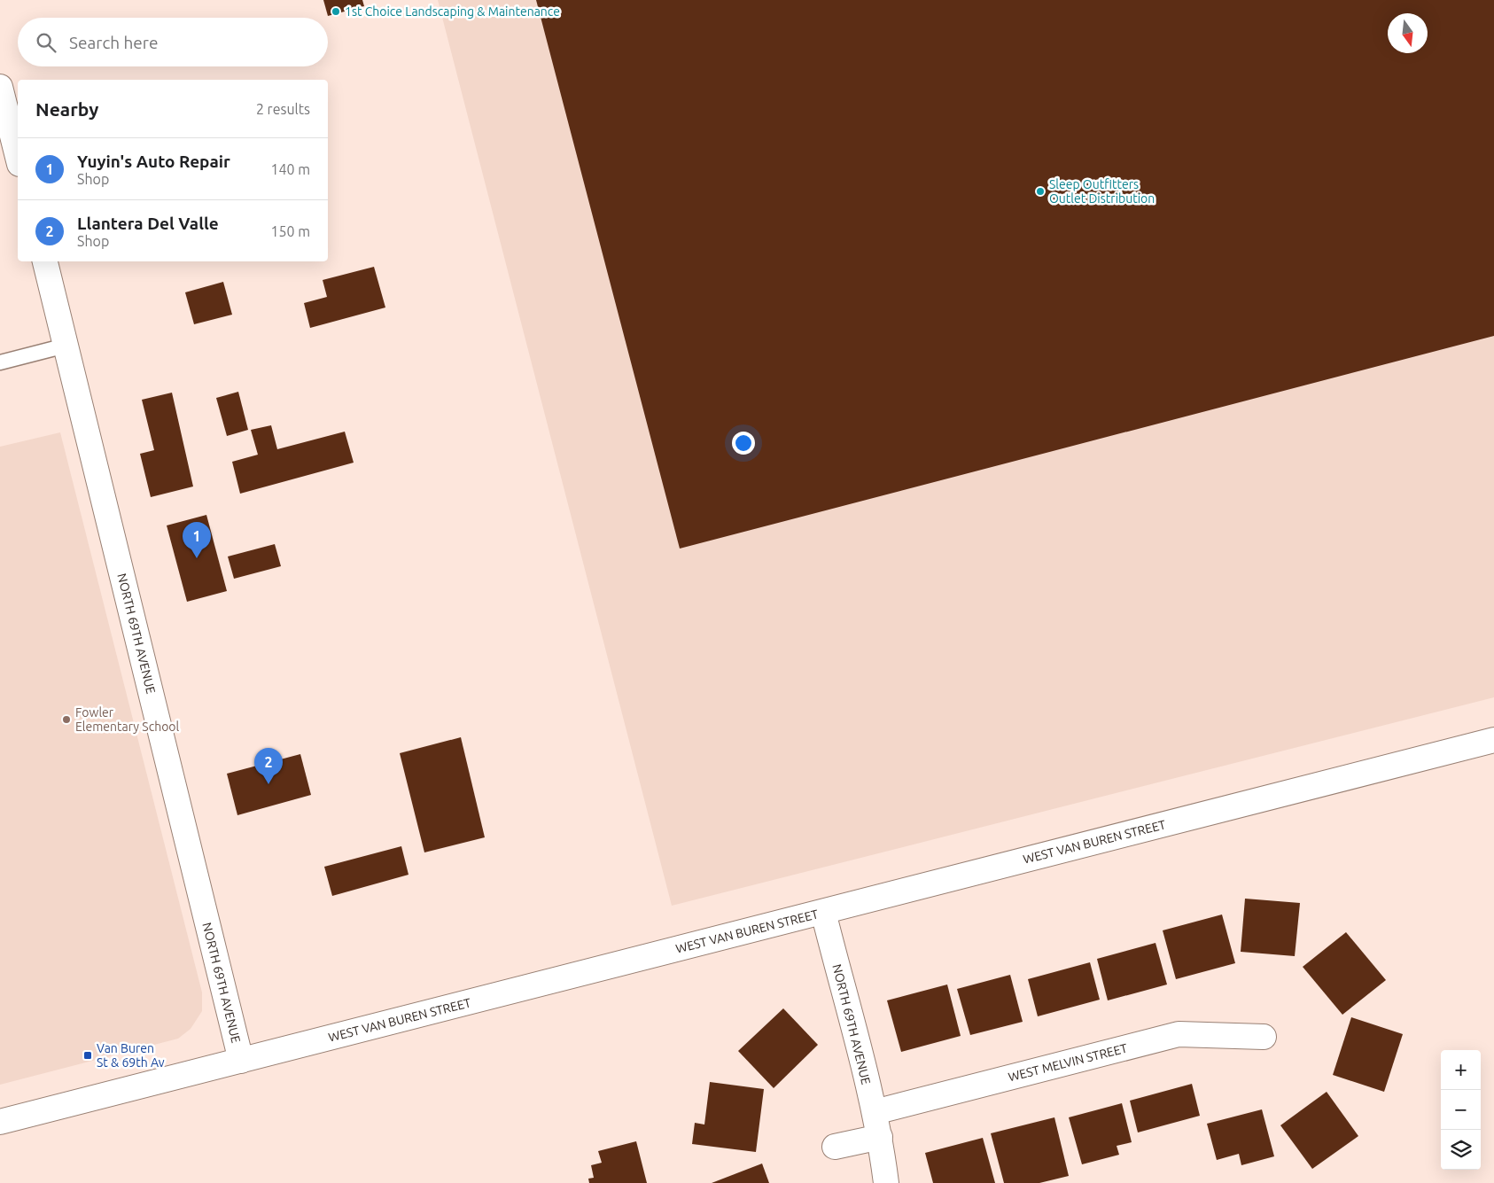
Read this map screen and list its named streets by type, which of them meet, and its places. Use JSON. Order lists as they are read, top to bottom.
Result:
{
  "streets": {
    "street": ["NORTH 69TH AVENUE", "WEST VAN BUREN STREET", "WEST MELVIN STREET"]
  },
  "crossings": [
    ["NORTH 69TH AVENUE", "WEST VAN BUREN STREET"],
    ["NORTH 69TH AVENUE", "WEST MELVIN STREET"]
  ],
  "places": {
    "other": ["1st Choice Landscaping & Maintenance", "Sleep Outfitters Outlet Distribution", "Fowler Elementary School"],
    "transit": ["Van Buren St & 69th Av"]
  },
  "north": "bottom",
  "page": {
    "search": "Search here",
    "heading": ["Nearby", "2 results"],
    "list": [
      {
        "mark": "1",
        "name": "Yuyin's Auto Repair",
        "note": "Shop",
        "value": "140 m"
      },
      {
        "mark": "2",
        "name": "Llantera Del Valle",
        "note": "Shop",
        "value": "150 m"
      }
    ],
    "pins": ["1", "2"],
    "map_buttons": ["+", "−"]
  }
}
